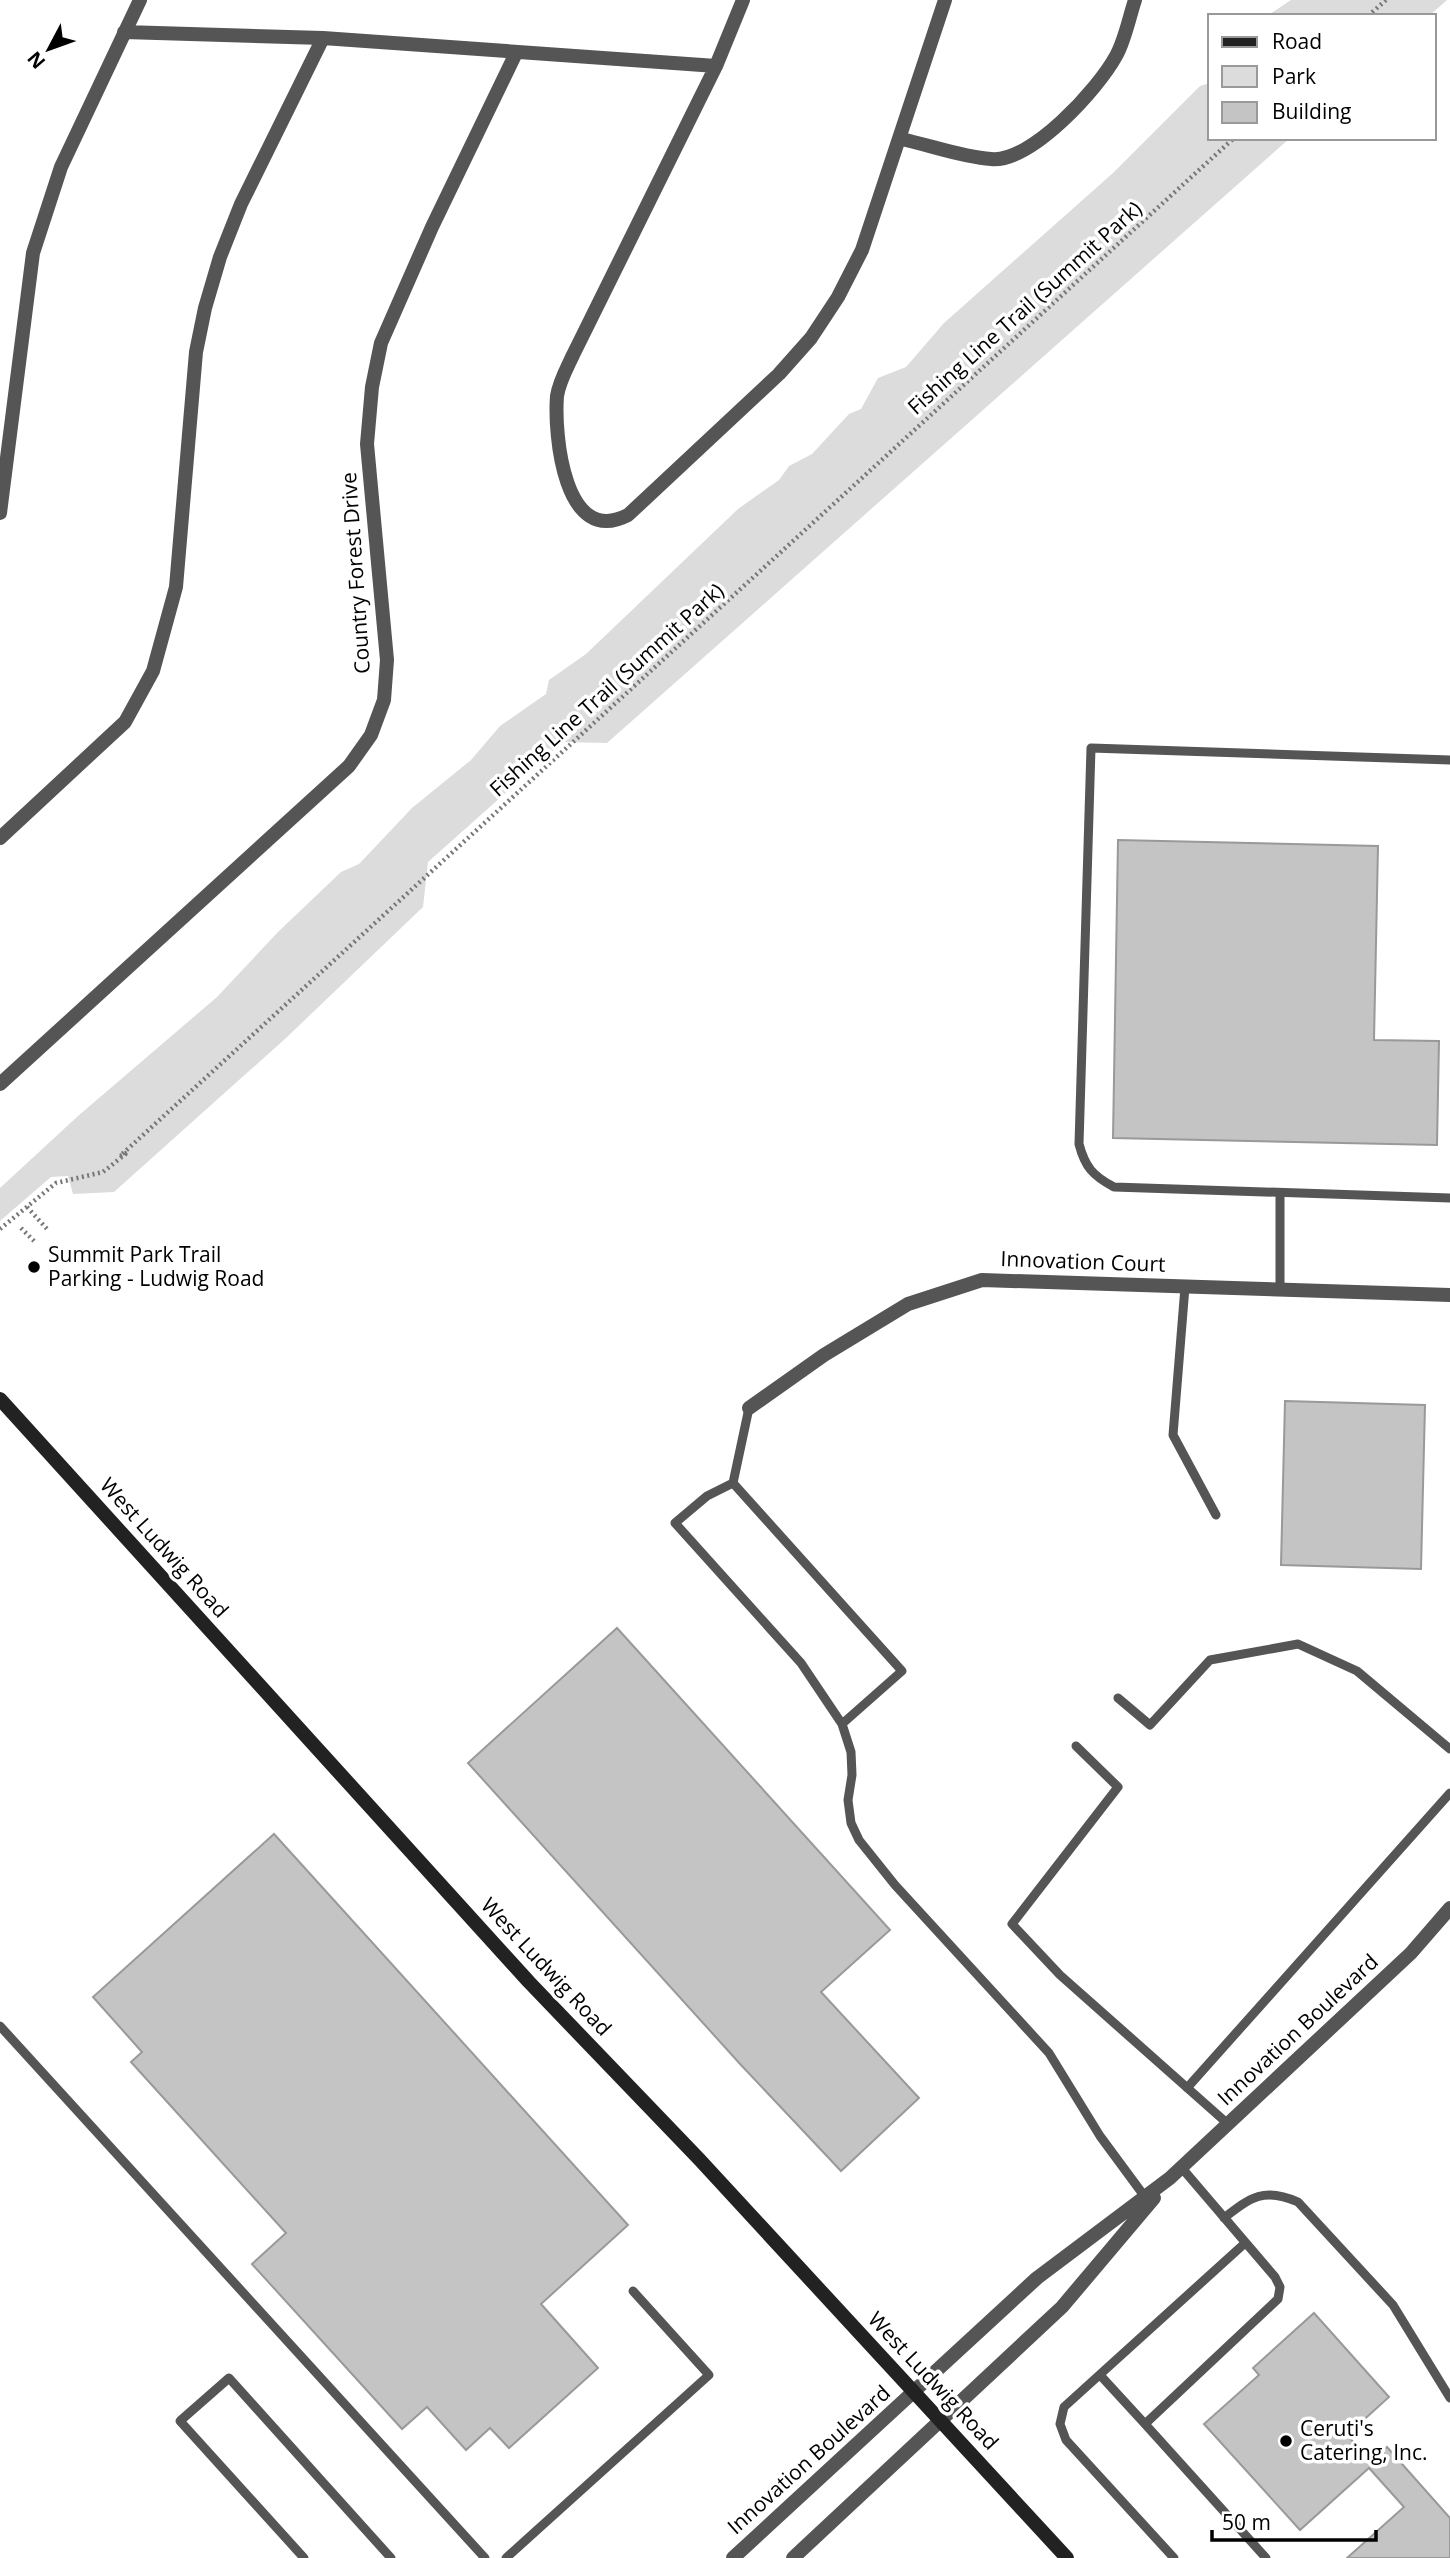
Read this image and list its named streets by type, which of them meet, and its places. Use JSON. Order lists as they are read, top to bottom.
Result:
{
  "streets": {
    "main road": ["West Ludwig Road"],
    "street": ["Country Forest Drive", "Innovation Court", "Innovation Boulevard"],
    "path": ["Fishing Line Trail (Summit Park)"]
  },
  "crossings": [
    ["West Ludwig Road", "Innovation Boulevard"]
  ],
  "places": ["Summit Park Trail Parking - Ludwig Road", "Ceruti's Catering, Inc."],
  "legend": ["Road", "Park", "Building"],
  "scale_bar": "50 m",
  "north": "bottom left"
}
